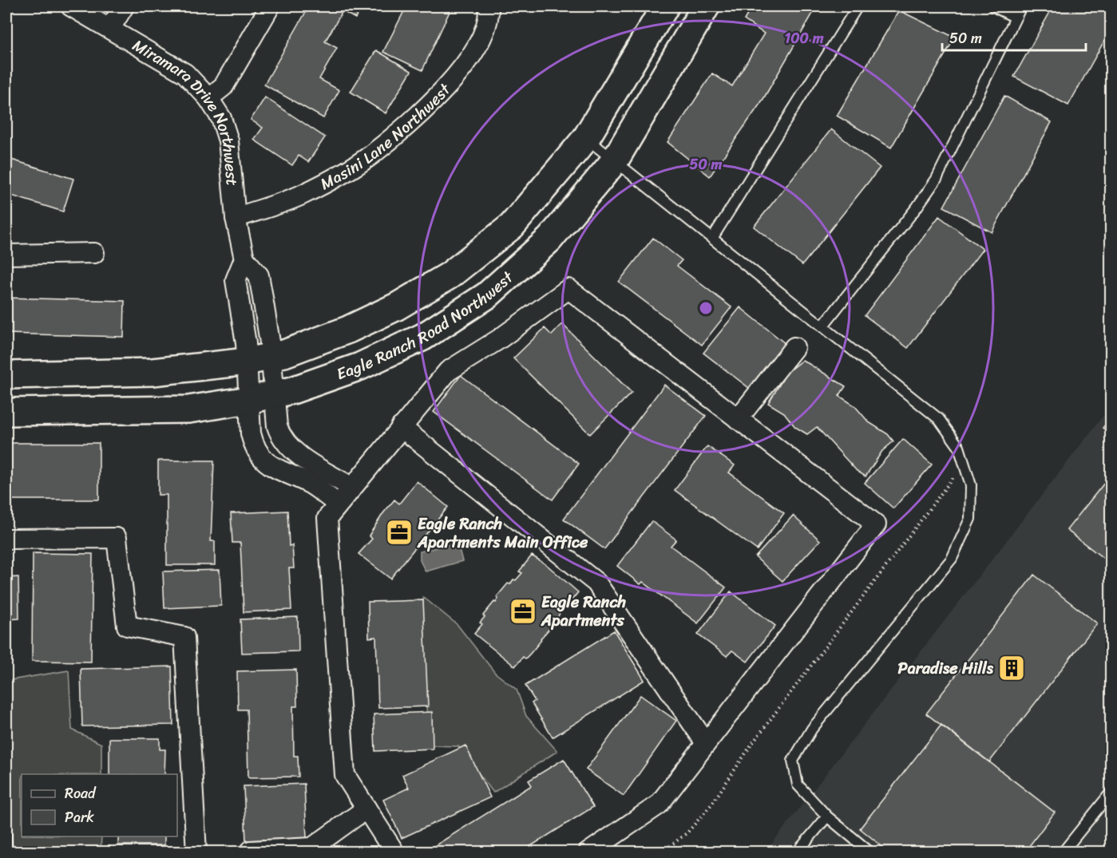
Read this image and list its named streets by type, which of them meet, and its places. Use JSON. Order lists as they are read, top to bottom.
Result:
{
  "streets": {
    "main road": ["Eagle Ranch Road Northwest"],
    "street": ["Miramara Drive Northwest", "Masini Lane Northwest"]
  },
  "crossings": [
    ["Miramara Drive Northwest", "Masini Lane Northwest"],
    ["Miramara Drive Northwest", "Eagle Ranch Road Northwest"]
  ],
  "places": {
    "office": ["Eagle Ranch Apartments Main Office", "Eagle Ranch Apartments"],
    "building": ["Paradise Hills"]
  },
  "legend": ["Road", "Park"],
  "scale_bar": "50 m",
  "rings": ["100 m", "50 m"]
}
